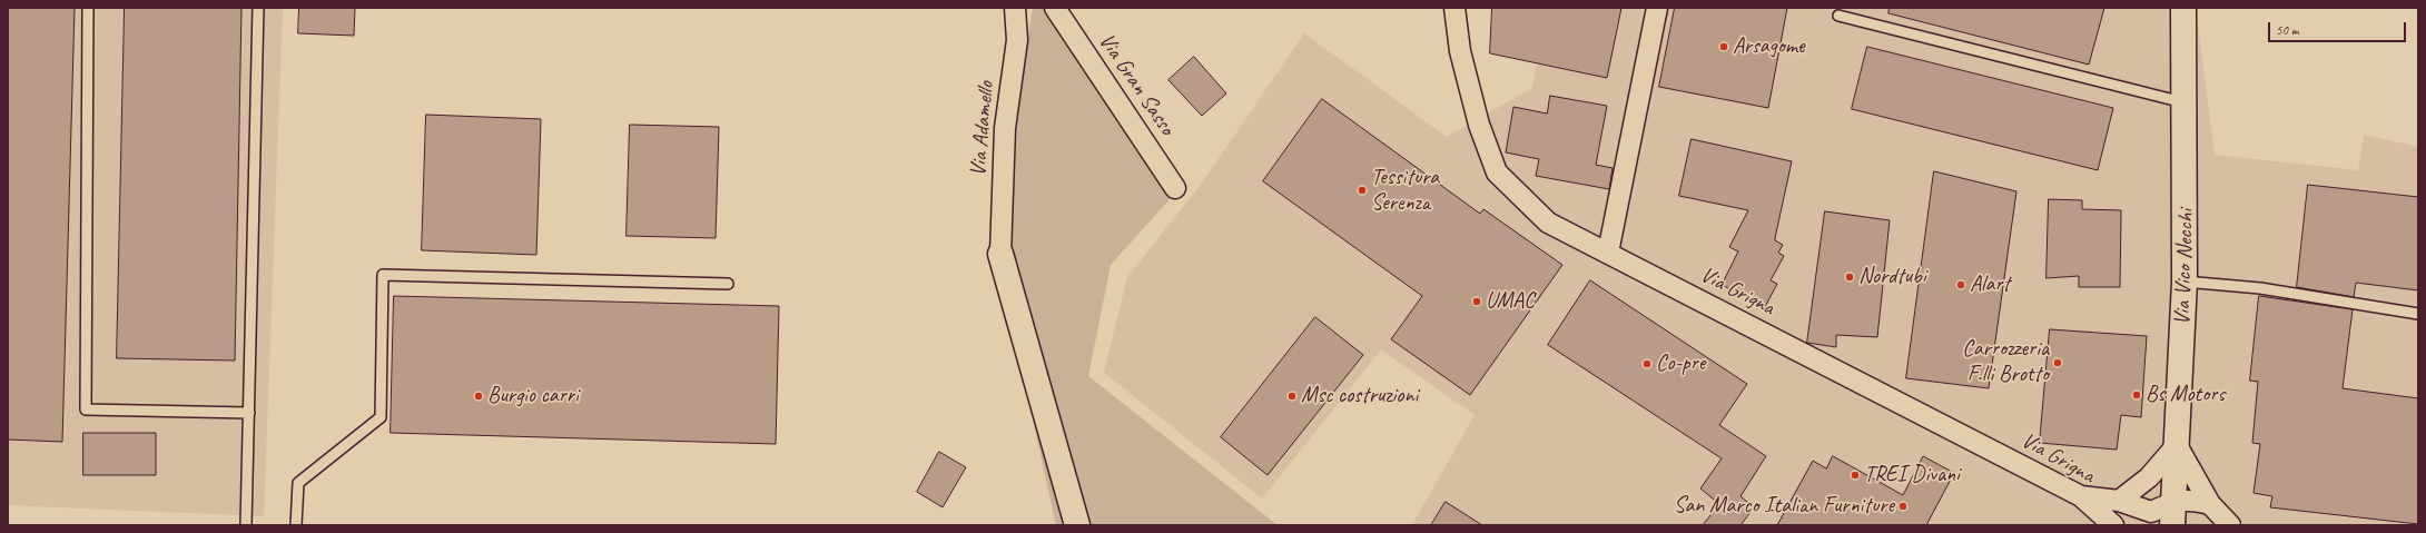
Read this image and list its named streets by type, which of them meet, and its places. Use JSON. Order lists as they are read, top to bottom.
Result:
{
  "streets": {
    "street": [
      "Via Gran Sasso",
      "Via Adamello",
      "Via Vico Necchi",
      "Via Grigna"
    ]
  },
  "places": [
    "Arsagome",
    "Tessitura Serenza",
    "Nordtubi",
    "Alart",
    "UMAC",
    "Carrozzeria F.lli Brotto",
    "Co-pre",
    "Bs Motors",
    "Burgio carri",
    "Msc costruzioni",
    "TREI Divani",
    "San Marco Italian Furniture"
  ],
  "scale_bar": "50 m"
}
